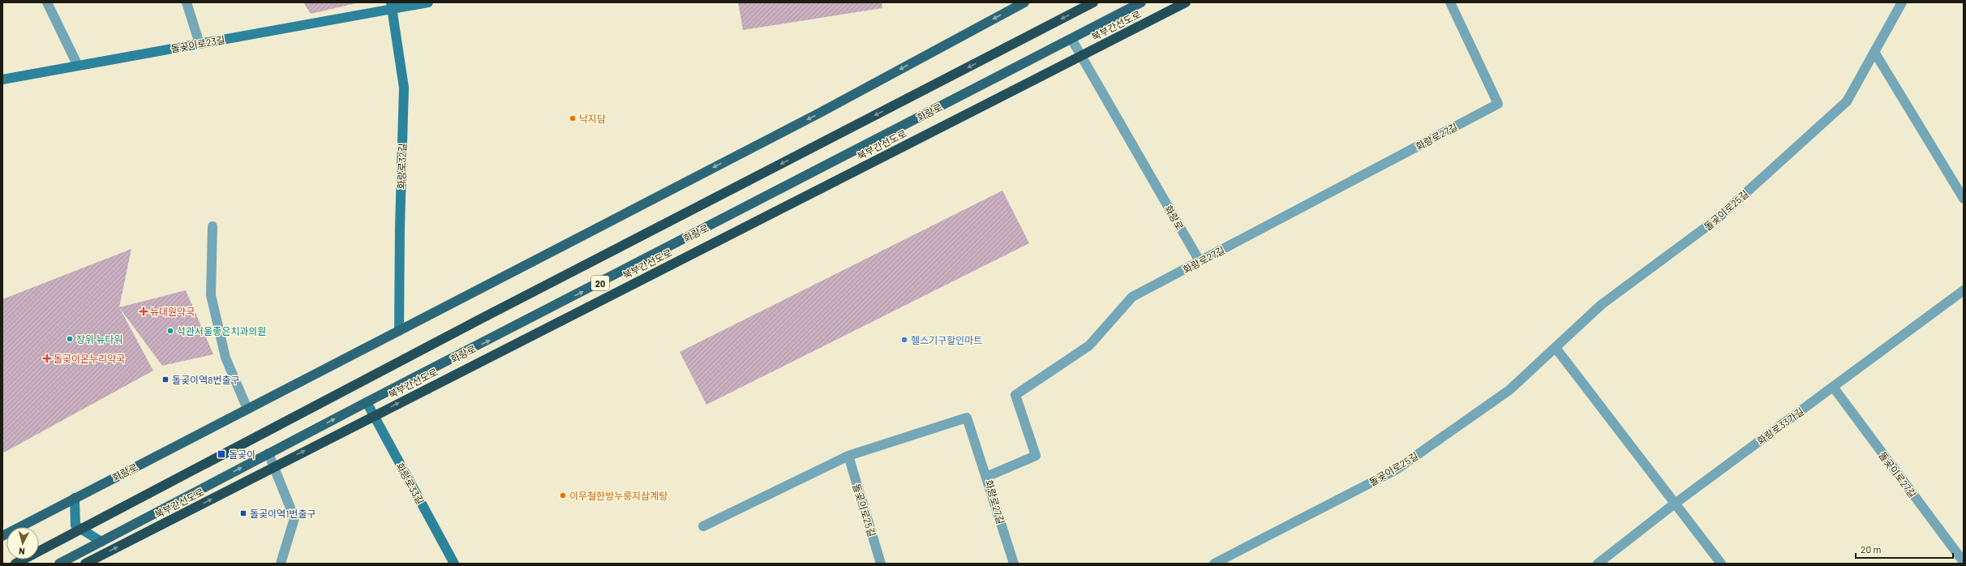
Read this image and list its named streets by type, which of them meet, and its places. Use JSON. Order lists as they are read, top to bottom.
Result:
{
  "streets": {
    "highway": ["북부간선도로"],
    "main road": ["화랑로", "20"],
    "street": [
      "돌곶이로23길",
      "화랑로27길",
      "화랑로32길",
      "돌곶이로25길",
      "화랑로33가길",
      "돌곶이로27길",
      "화랑로33길"
    ]
  },
  "crossings": [
    ["돌곶이로23길", "화랑로32길"],
    ["화랑로", "화랑로27길"],
    ["화랑로", "화랑로32길"],
    ["화랑로", "화랑로33길"],
    ["화랑로33가길", "돌곶이로27길"]
  ],
  "places": {
    "other": [
      "낙지담",
      "석관서울좋은치과의원",
      "장위 뉴타워",
      "헬스기구할인마트",
      "이우철한방누룽지삼계탕"
    ],
    "health": ["뉴대원약국", "돌곶이온누리약국"],
    "transit": ["돌곶이역8번출구", "돌곶이", "돌곶이역1번출구"]
  },
  "scale_bar": "20 m",
  "north": "bottom"
}
